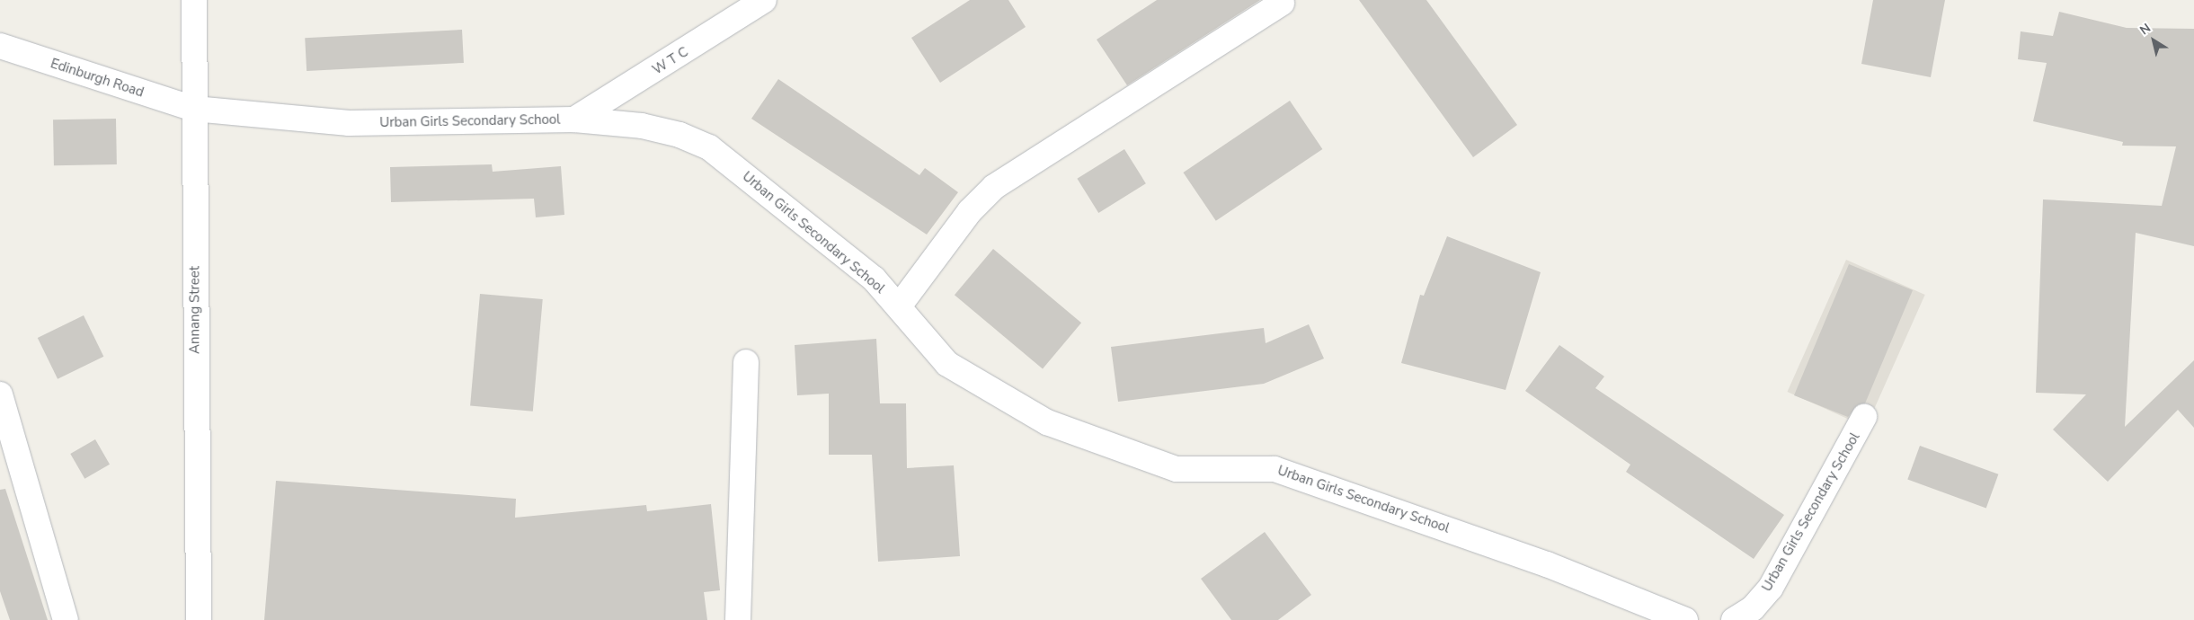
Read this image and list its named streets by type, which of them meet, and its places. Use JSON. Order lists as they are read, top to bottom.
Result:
{
  "streets": {
    "street": [
      "W T C",
      "Edinburgh Road",
      "Urban Girls Secondary School",
      "Annang Street"
    ]
  },
  "crossings": [
    ["W T C", "Urban Girls Secondary School"],
    ["Edinburgh Road", "Urban Girls Secondary School"],
    ["Edinburgh Road", "Annang Street"],
    ["Urban Girls Secondary School", "Annang Street"]
  ],
  "north": "top left"
}
